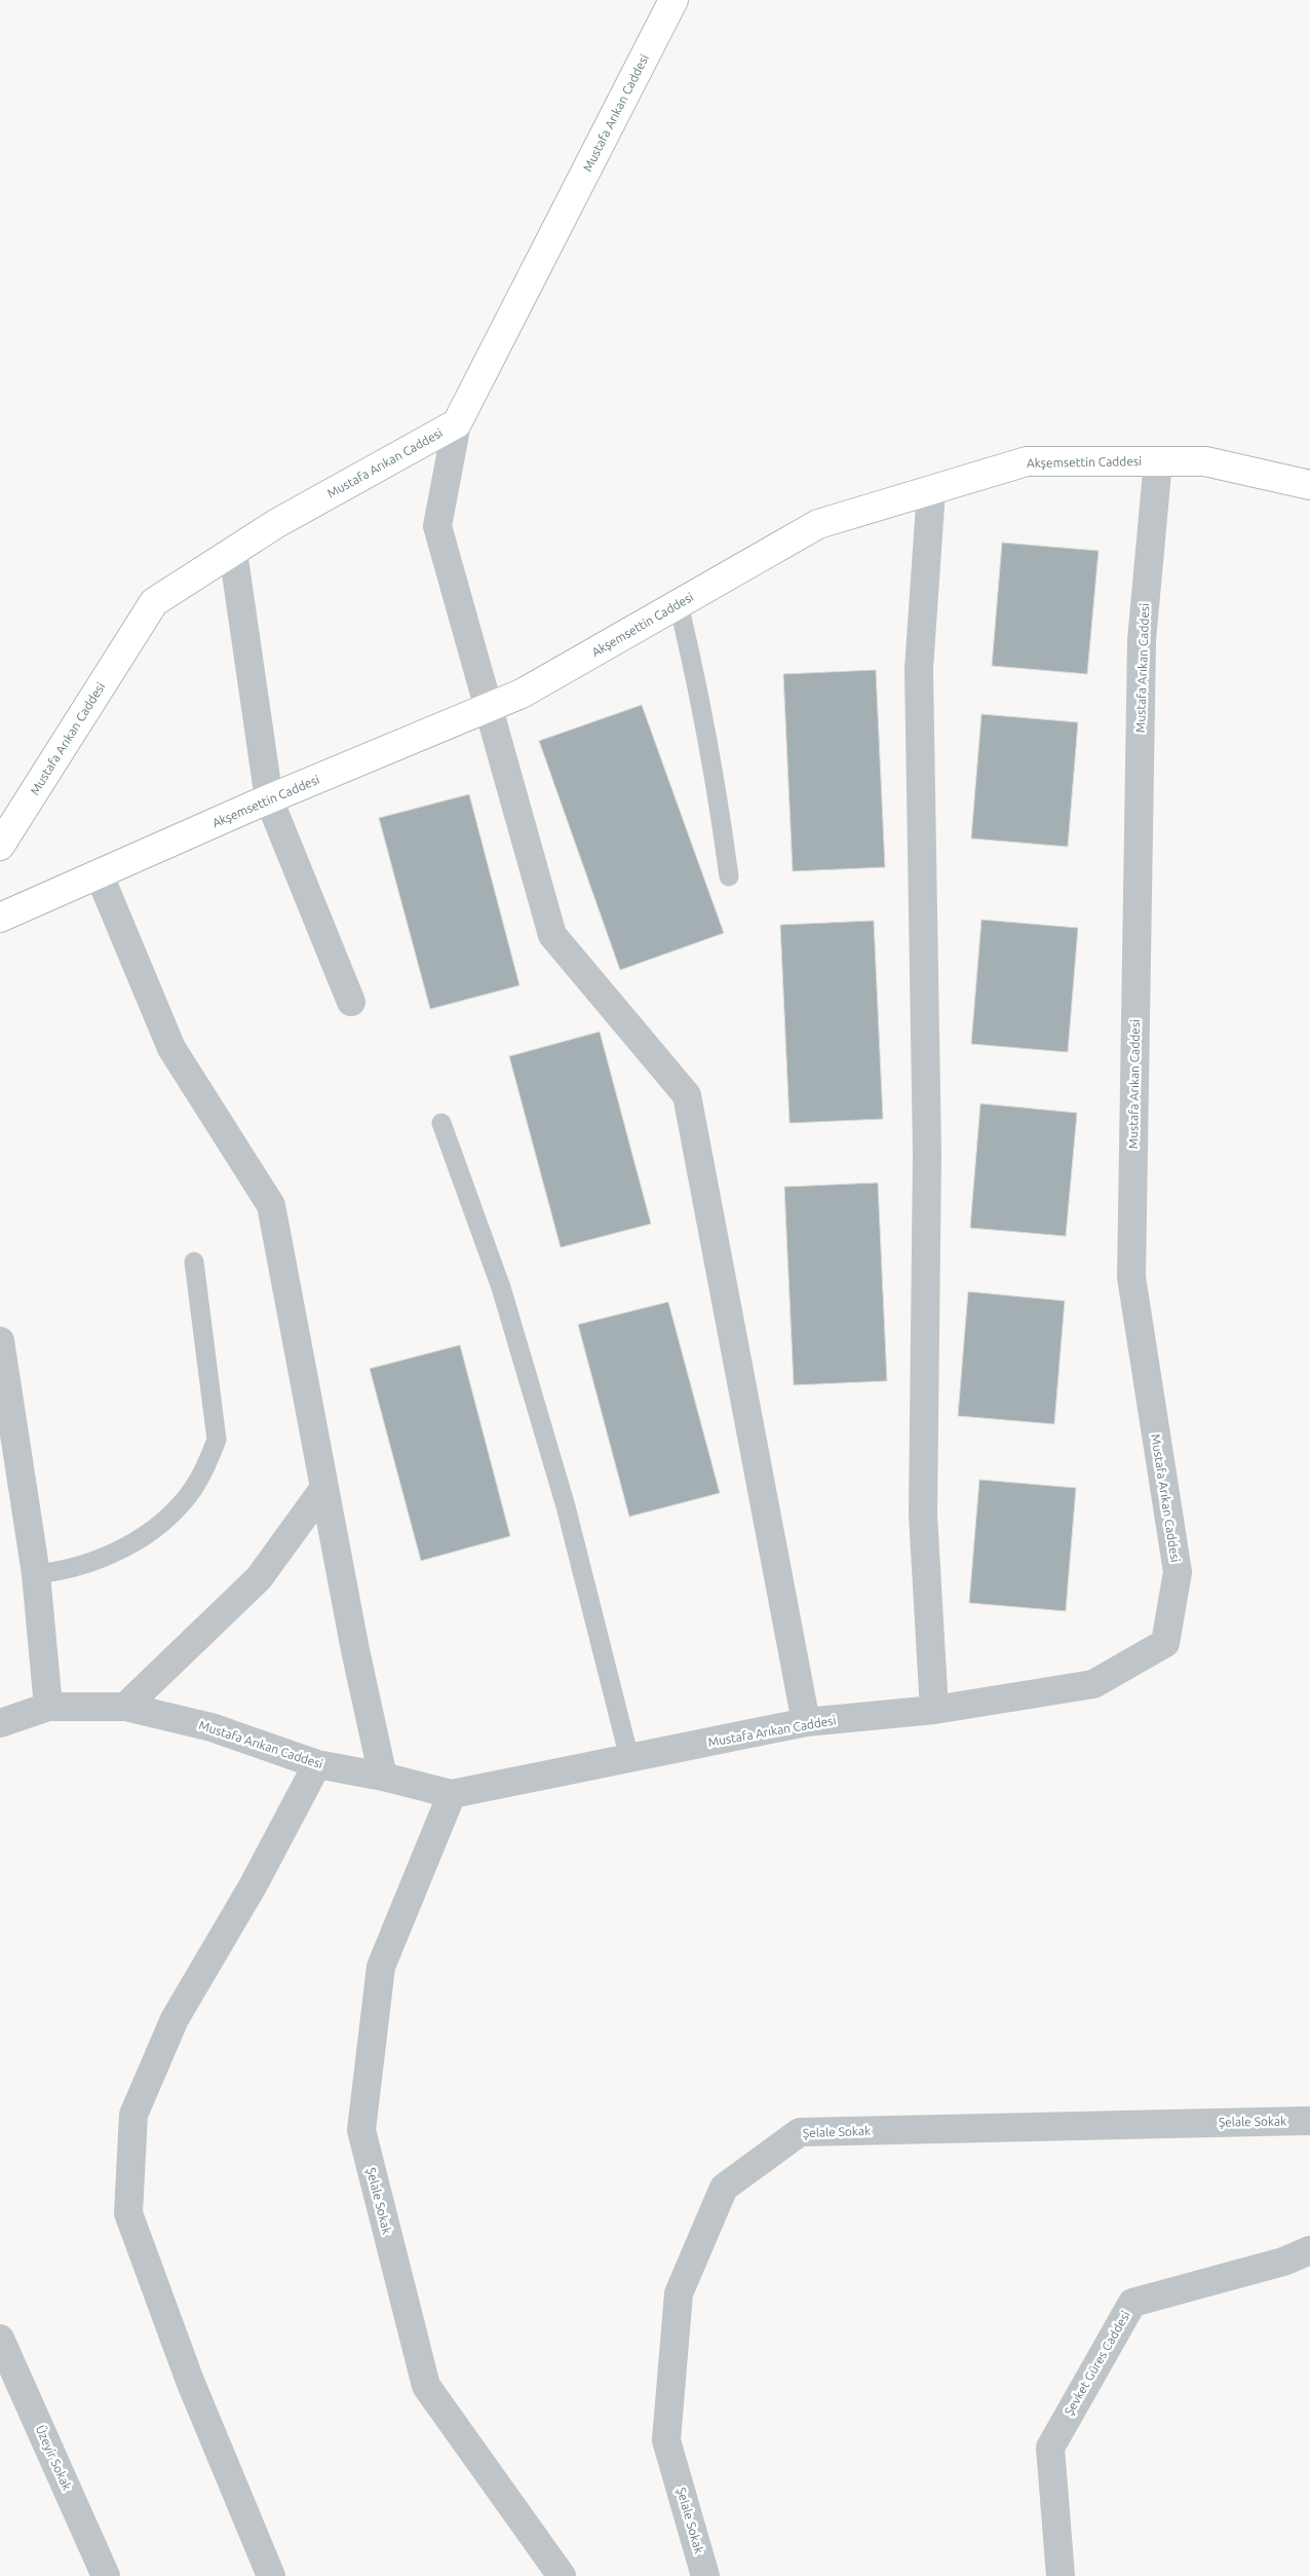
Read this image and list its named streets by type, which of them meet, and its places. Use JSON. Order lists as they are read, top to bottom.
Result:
{
  "streets": {
    "street": [
      "Mustafa Arıkan Caddesi",
      "Akşemsettin Caddesi",
      "Şelale Sokak",
      "Şevket Güres Caddesi",
      "Üzeyir Sokak"
    ]
  },
  "crossings": [
    ["Mustafa Arıkan Caddesi", "Akşemsettin Caddesi"],
    ["Mustafa Arıkan Caddesi", "Şelale Sokak"]
  ]
}
